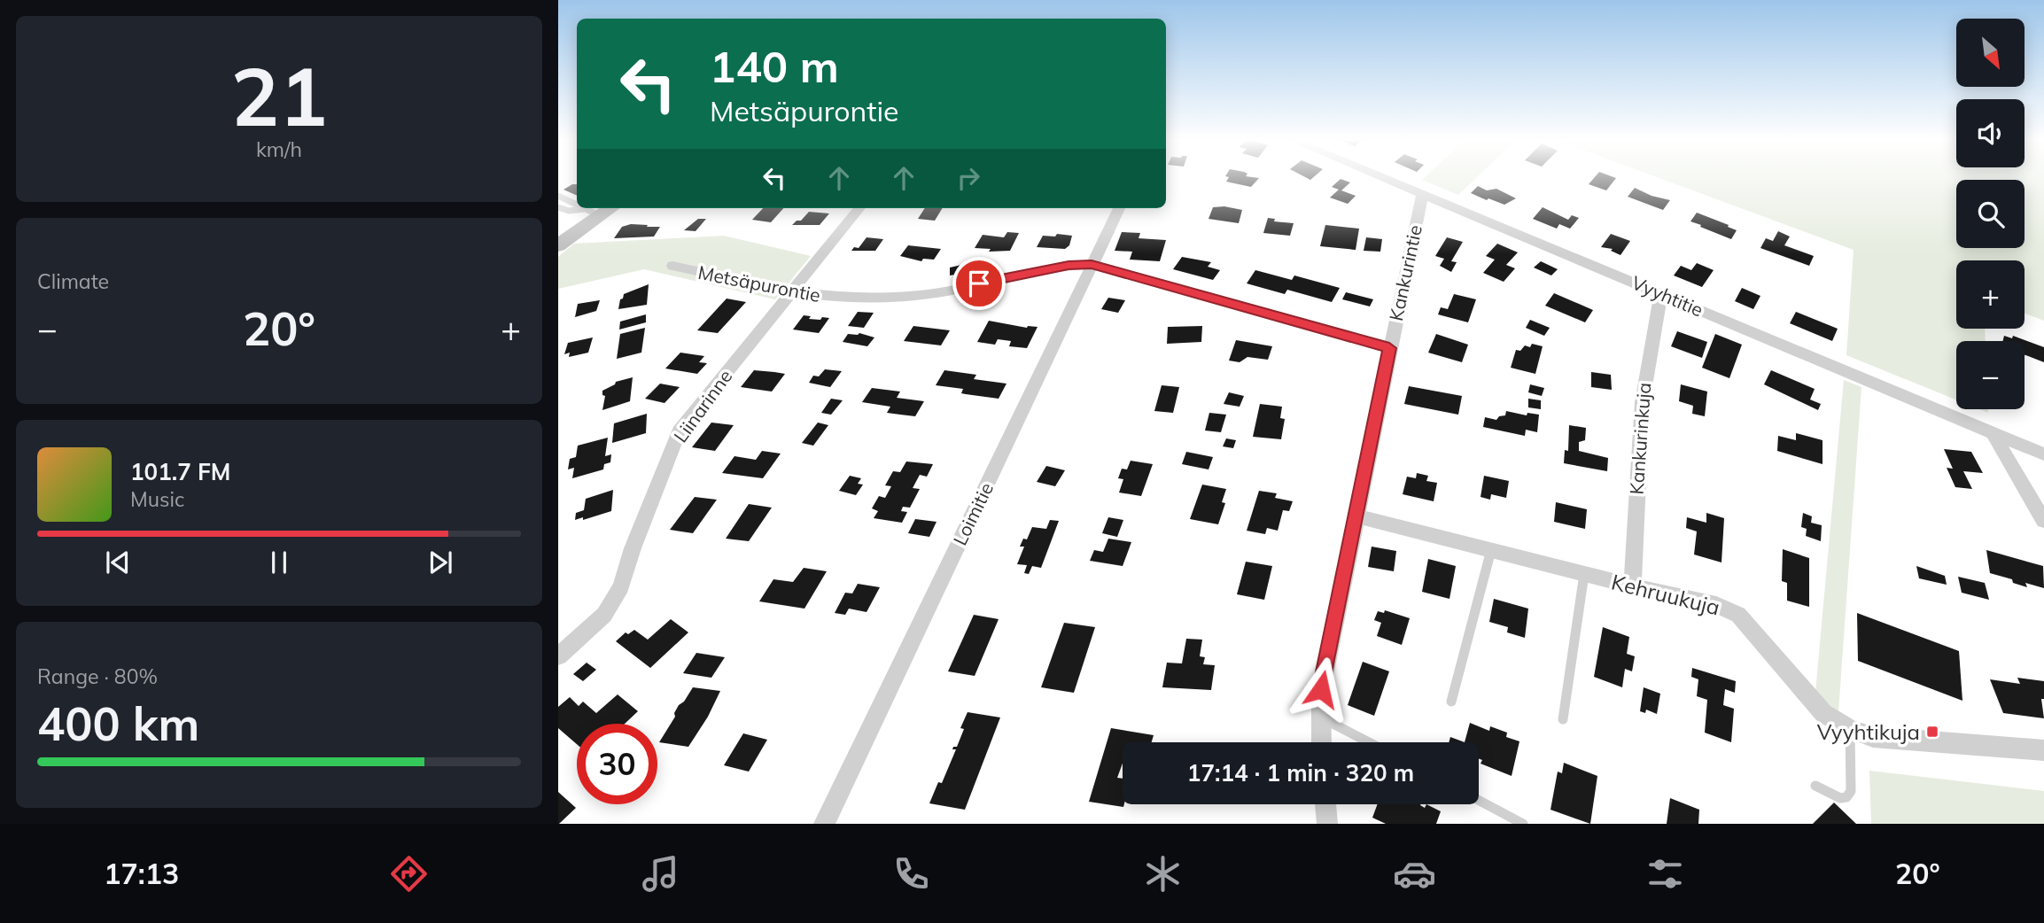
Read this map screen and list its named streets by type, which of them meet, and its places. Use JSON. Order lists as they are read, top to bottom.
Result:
{
  "streets": {
    "street": [
      "Kankurintie",
      "Metsäpurontie",
      "Vyyhtitie",
      "Liinarinne",
      "Kankurinkuja",
      "Loimitie",
      "Kehruukuja"
    ]
  },
  "crossings": [
    ["Kankurintie", "Metsäpurontie"],
    ["Kankurintie", "Vyyhtitie"],
    ["Kankurintie", "Kehruukuja"],
    ["Metsäpurontie", "Liinarinne"],
    ["Metsäpurontie", "Loimitie"],
    ["Vyyhtitie", "Kankurinkuja"],
    ["Kankurinkuja", "Kehruukuja"]
  ],
  "places": {
    "transit": ["Vyyhtikuja"]
  },
  "north": "bottom right",
  "page": {
    "tile": [
      ["21", "km/h"],
      "Climate",
      ["Range · 80%", "400 km"]
    ],
    "map_buttons": ["+", "−"],
    "turn": ["140 m", "Metsäpurontie"],
    "heat": ["−", "20°", "+"],
    "song": ["101.7 FM", "Music"],
    "limit": "30",
    "trip": "17:14 · 1 min · 320 m",
    "tabs": ["17:13", "20°"]
  }
}
